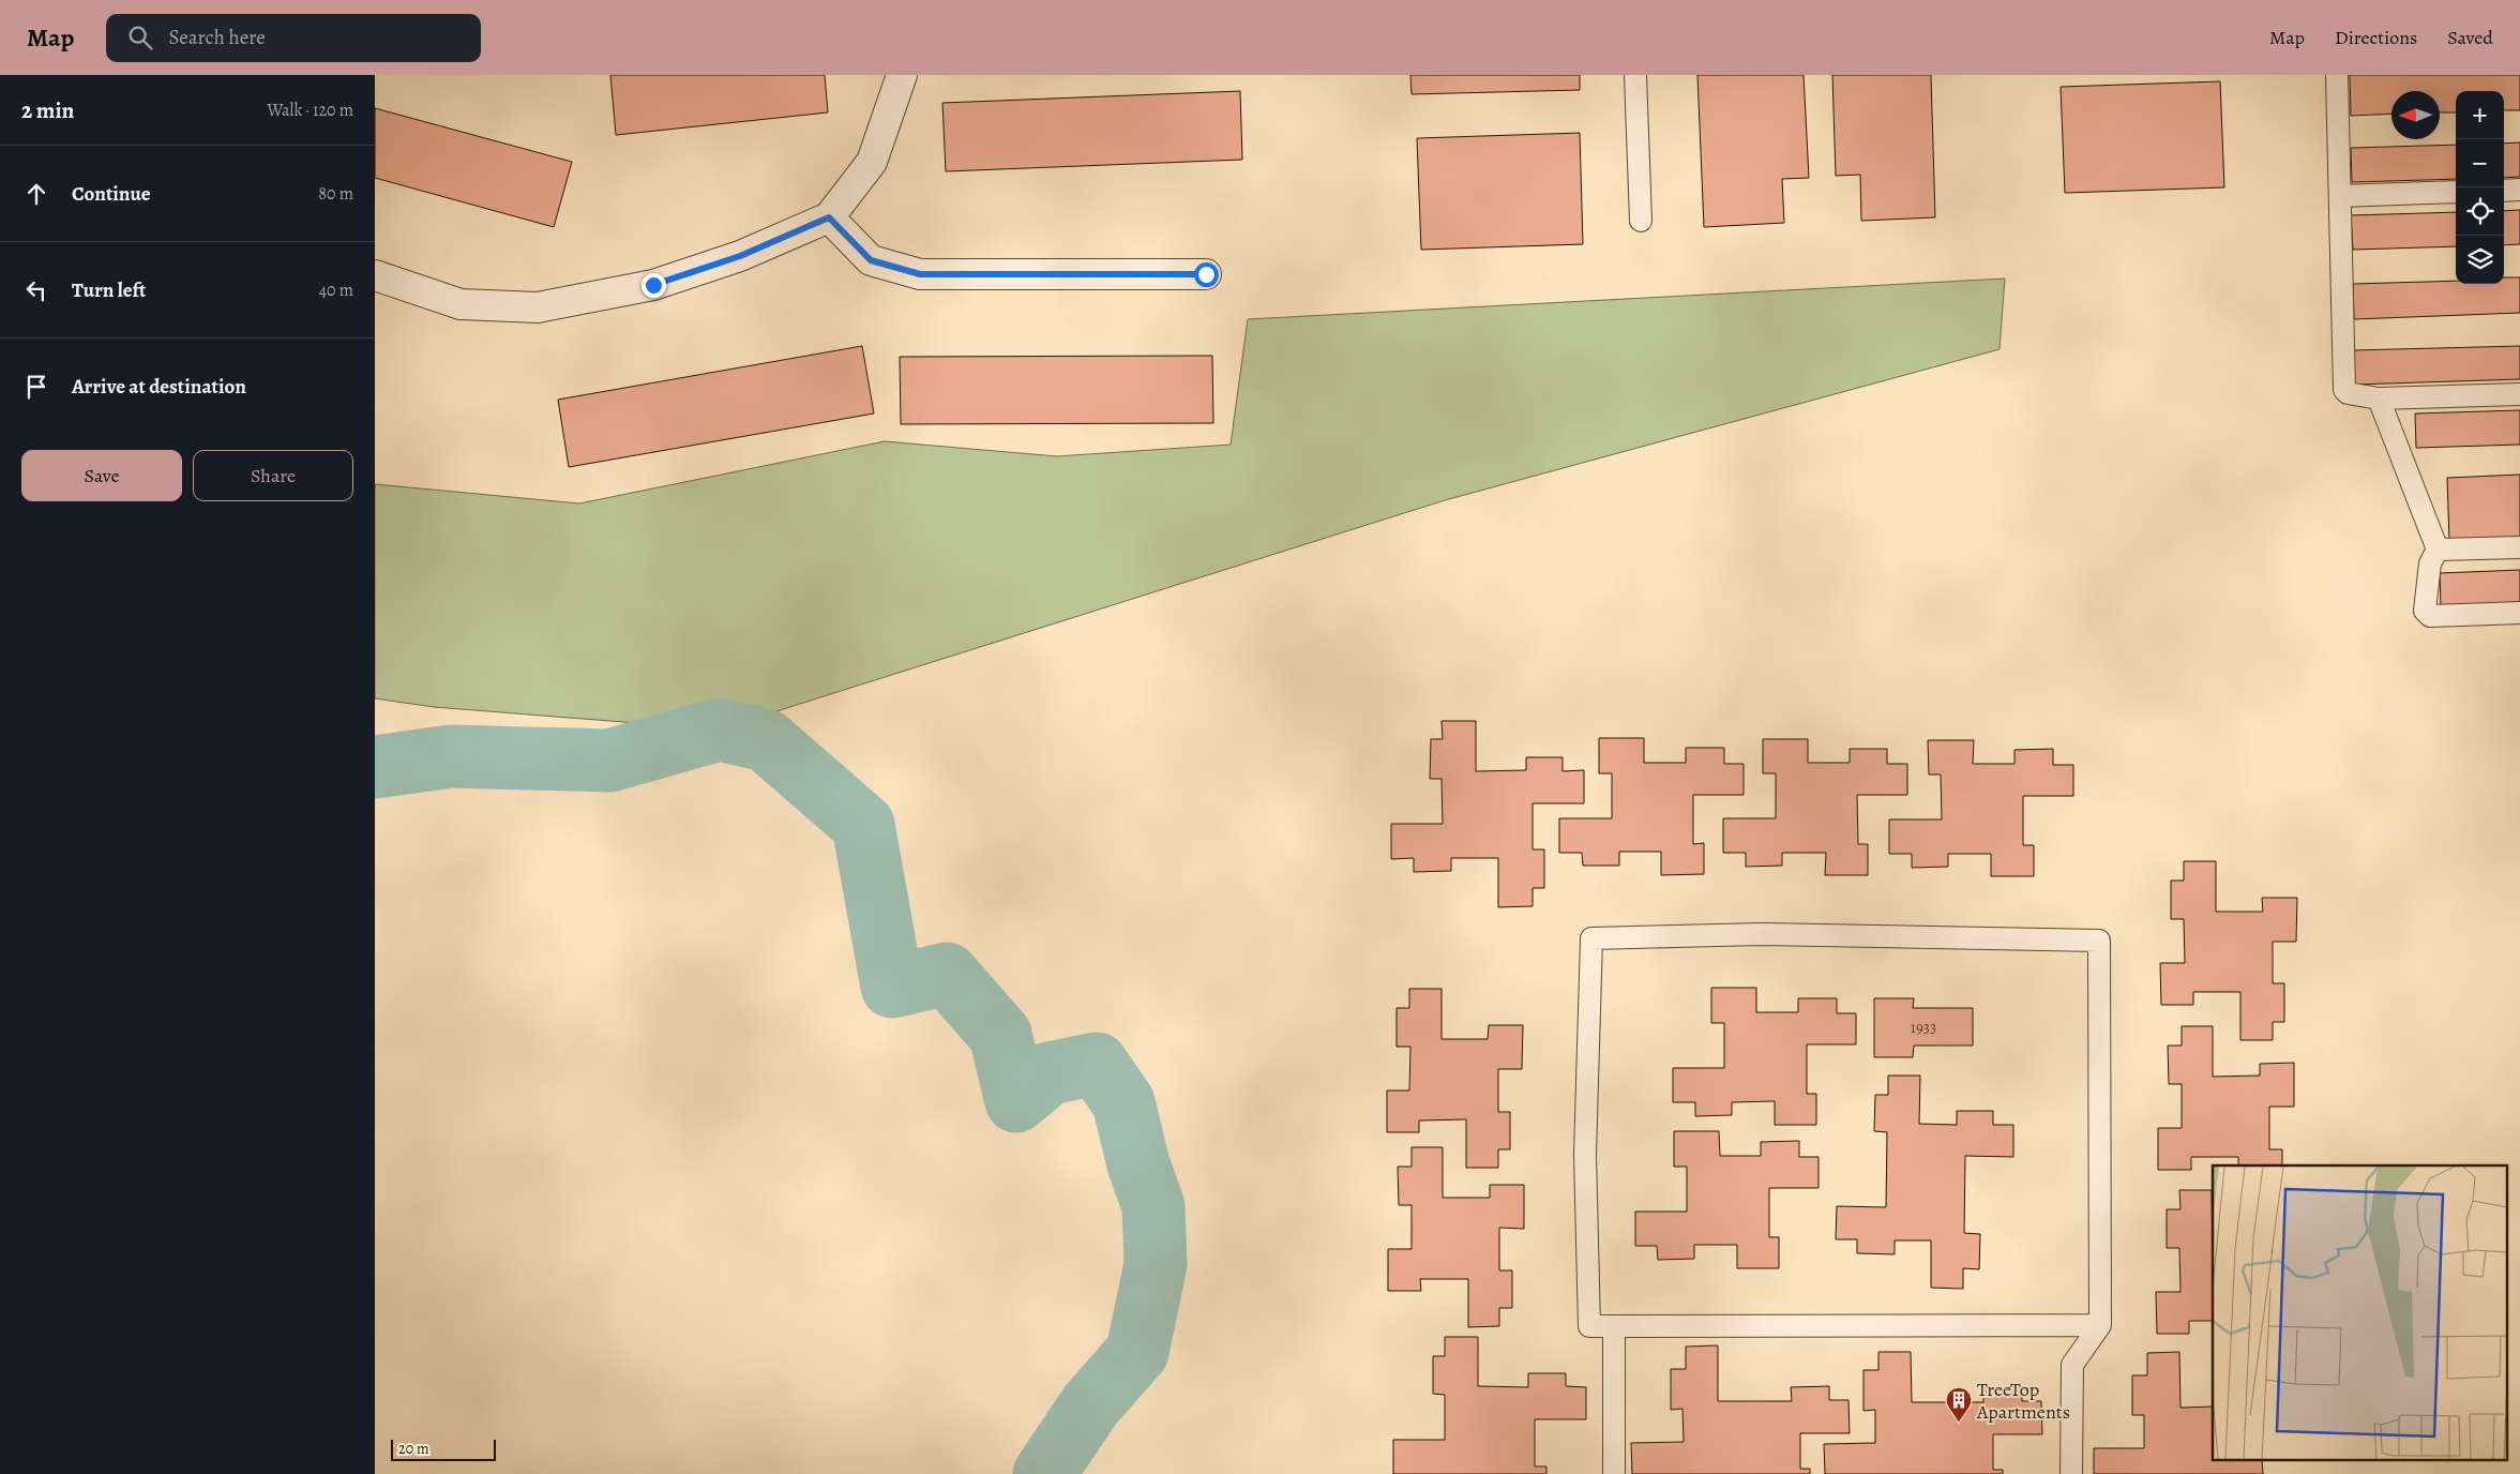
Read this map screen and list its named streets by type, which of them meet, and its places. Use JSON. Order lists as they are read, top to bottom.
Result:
{
  "places": {
    "building": ["TreeTop Apartments"]
  },
  "house_numbers": ["1933"],
  "scale_bar": "20 m",
  "north": "left",
  "page": {
    "header": "Map",
    "search": "Search here",
    "nav": ["Map", "Directions", "Saved"],
    "heading": ["2 min", "Walk · 120 m"],
    "map_buttons": ["+", "−"],
    "list": [
      ["Continue", "80 m"],
      ["Turn left", "40 m"],
      "Arrive at destination"
    ],
    "buttons": ["Save", "Share"],
    "scale": "20 m"
  }
}
